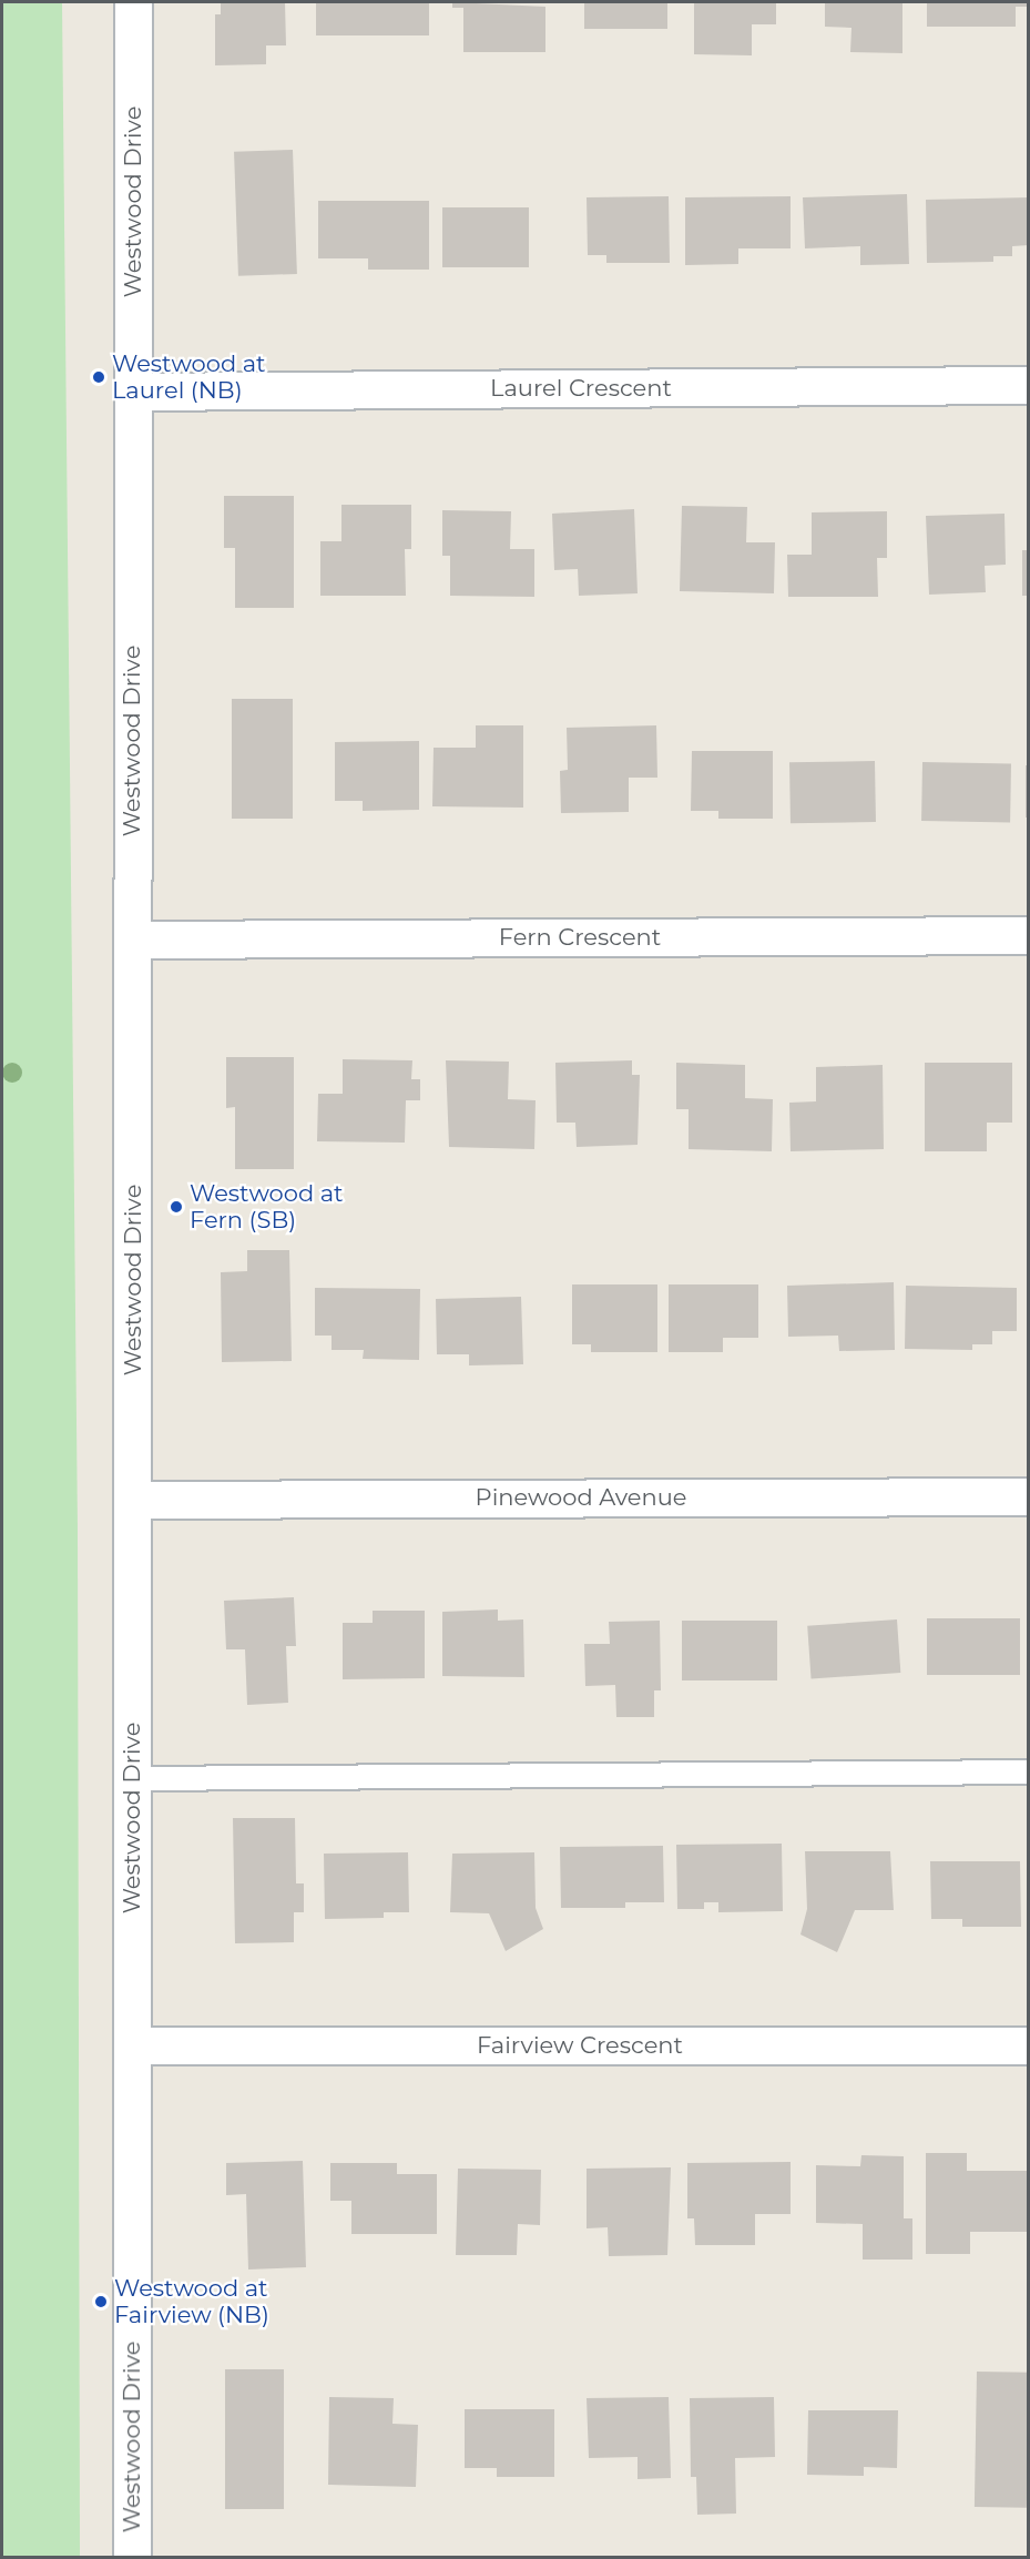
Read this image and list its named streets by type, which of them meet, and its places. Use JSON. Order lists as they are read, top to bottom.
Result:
{
  "streets": {
    "street": [
      "Westwood Drive",
      "Laurel Crescent",
      "Fern Crescent",
      "Pinewood Avenue",
      "Fairview Crescent"
    ]
  },
  "crossings": [
    ["Westwood Drive", "Laurel Crescent"],
    ["Westwood Drive", "Fern Crescent"],
    ["Westwood Drive", "Pinewood Avenue"],
    ["Westwood Drive", "Fairview Crescent"]
  ],
  "places": ["Westwood at Laurel (NB)", "Westwood at Fern (SB)", "Westwood at Fairview (NB)"]
}
